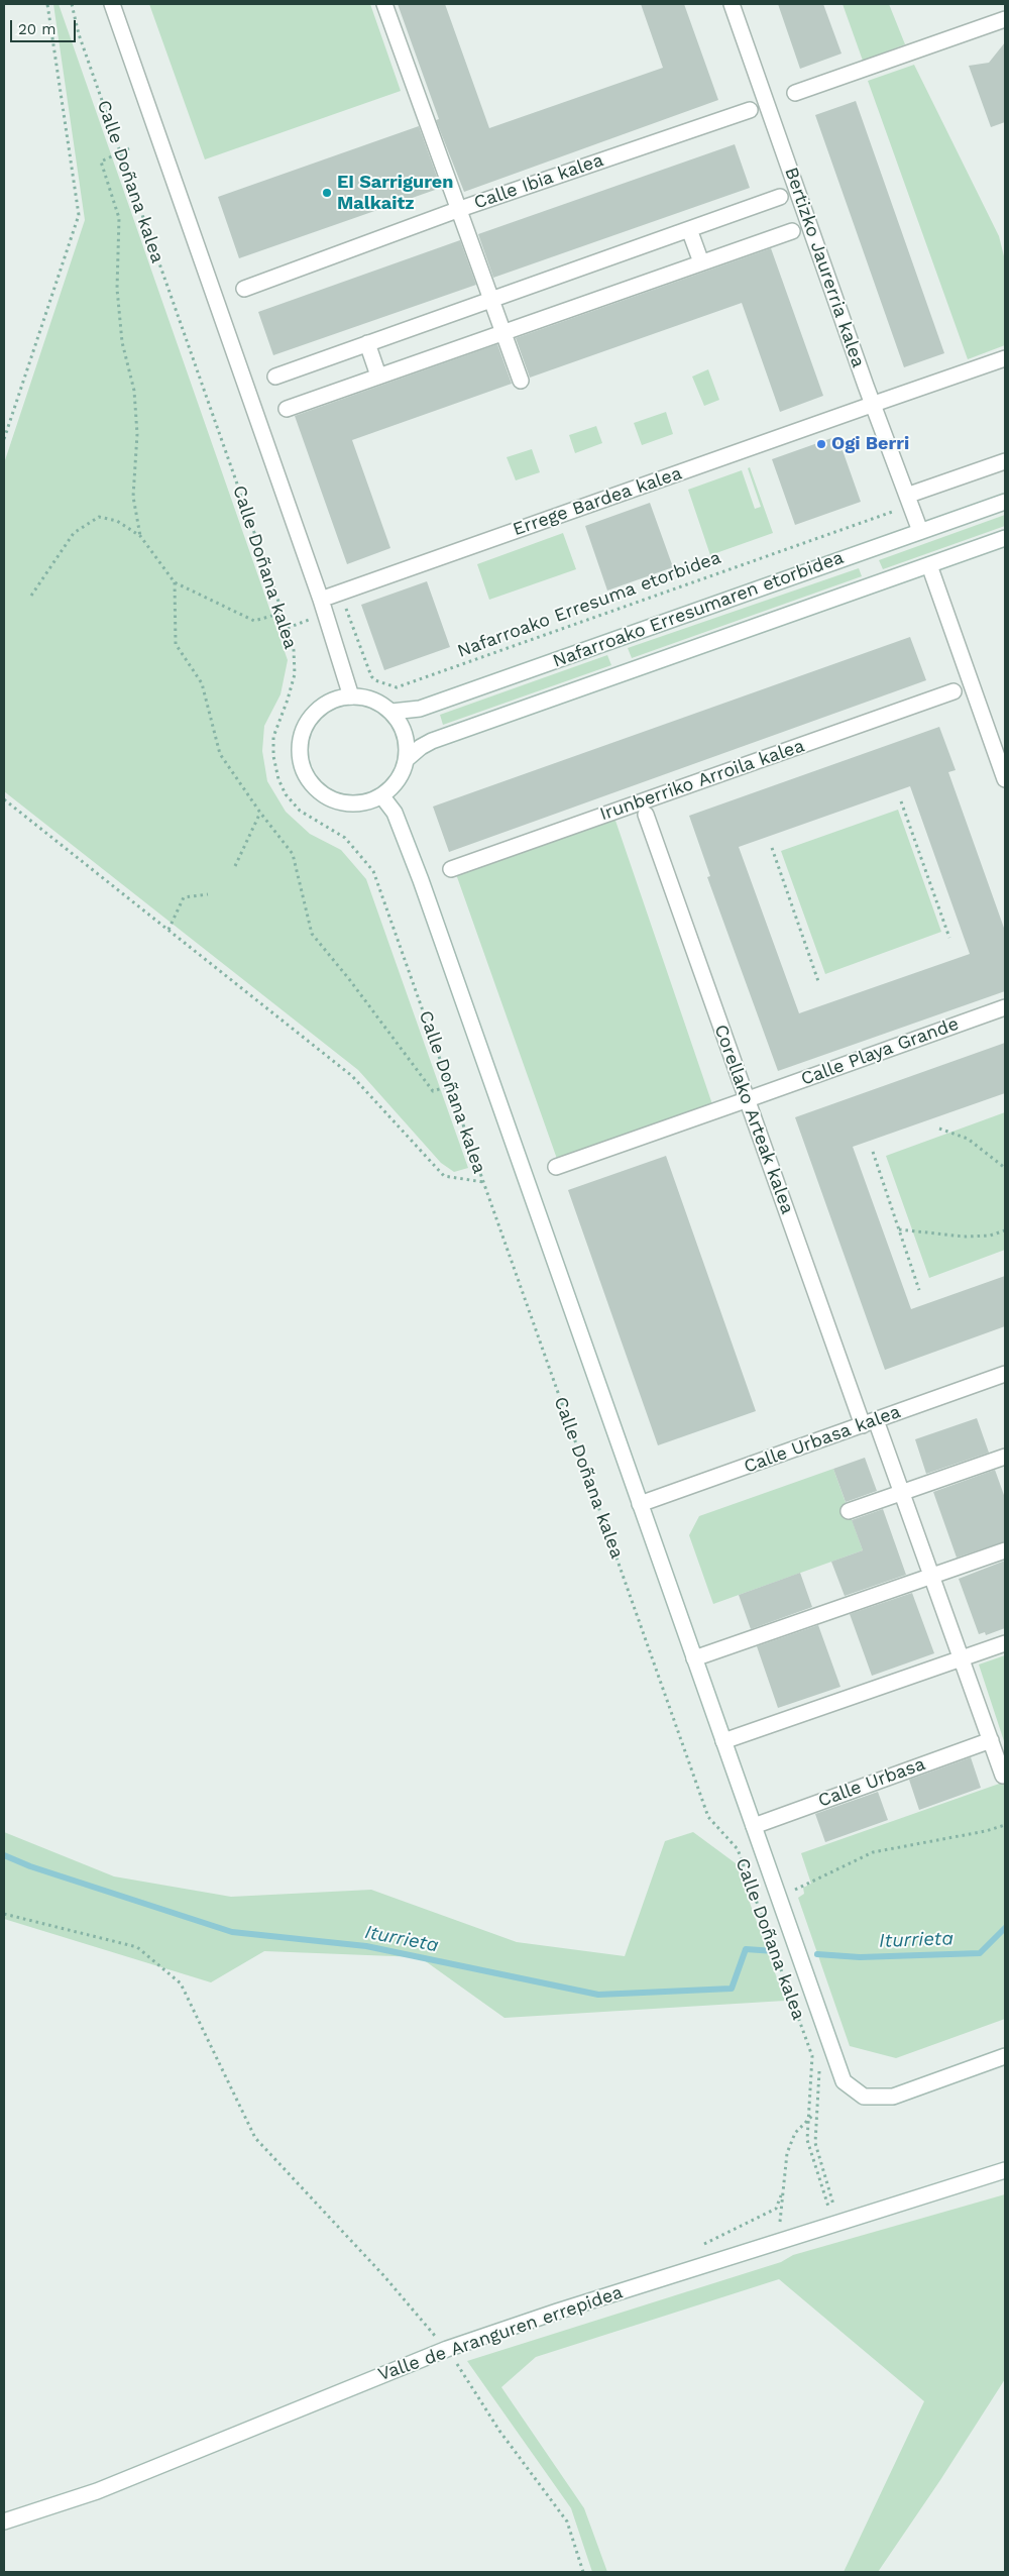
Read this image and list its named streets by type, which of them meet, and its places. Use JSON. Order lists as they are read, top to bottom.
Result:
{
  "streets": {
    "street": [
      "Calle Doñana kalea",
      "Calle Ibia kalea",
      "Bertizko Jaurerria kalea",
      "Errege Bardea kalea",
      "Nafarroako Erresumaren etorbidea",
      "Irunberriko Arroila kalea",
      "Calle Playa Grande",
      "Corellako Arteak kalea",
      "Calle Urbasa kalea",
      "Calle Urbasa",
      "Valle de Aranguren errepidea"
    ],
    "path": ["Nafarroako Erresuma etorbidea"]
  },
  "crossings": [
    ["Calle Doñana kalea", "Nafarroako Erresumaren etorbidea"],
    ["Calle Doñana kalea", "Calle Urbasa kalea"],
    ["Calle Doñana kalea", "Calle Urbasa"],
    ["Bertizko Jaurerria kalea", "Nafarroako Erresumaren etorbidea"],
    ["Corellako Arteak kalea", "Calle Urbasa kalea"]
  ],
  "water": ["Iturrieta"],
  "places": ["EI Sarriguren Malkaitz", "Ogi Berri"],
  "scale_bar": "20 m"
}
